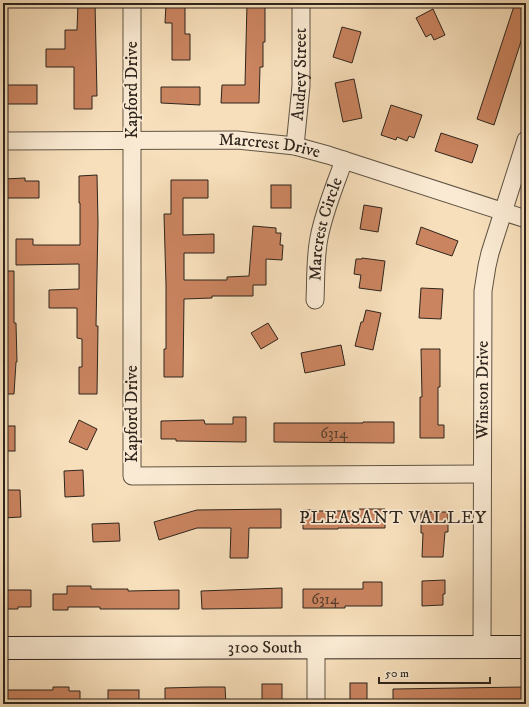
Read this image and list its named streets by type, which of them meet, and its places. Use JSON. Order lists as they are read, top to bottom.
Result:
{
  "streets": {
    "main road": ["3100 South"],
    "street": [
      "Audrey Street",
      "Kapford Drive",
      "Marcrest Drive",
      "Marcrest Circle",
      "Winston Drive"
    ]
  },
  "crossings": [
    ["Audrey Street", "Marcrest Drive"],
    ["Kapford Drive", "Marcrest Drive"],
    ["Kapford Drive", "Winston Drive"],
    ["Marcrest Drive", "Marcrest Circle"],
    ["Marcrest Drive", "Winston Drive"],
    ["Winston Drive", "3100 South"]
  ],
  "districts": ["PLEASANT VALLEY"],
  "house_numbers": ["6314", "6314"],
  "scale_bar": "50 m"
}
